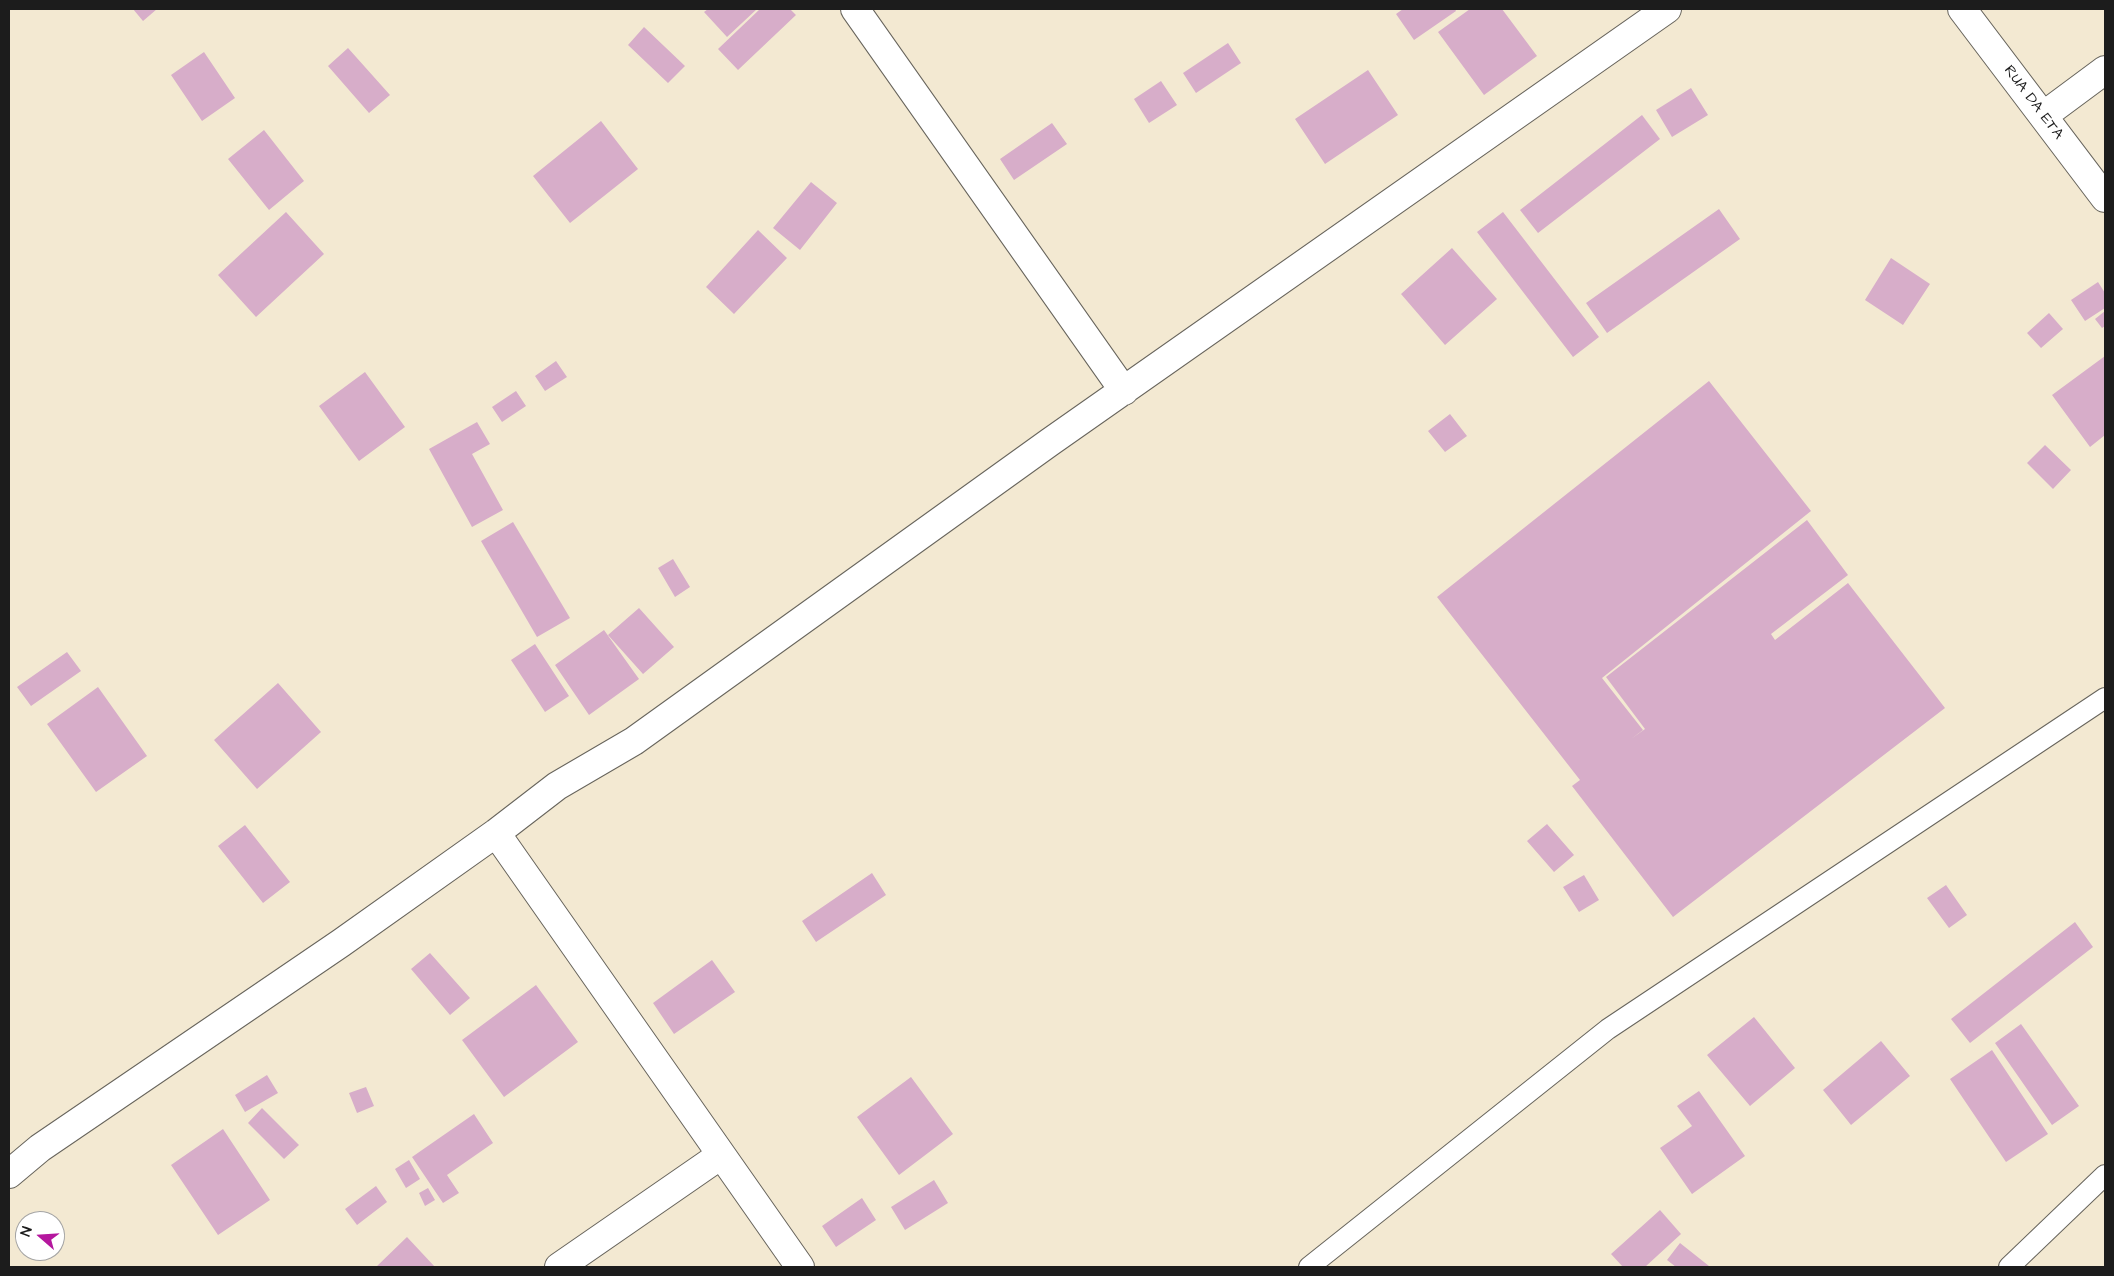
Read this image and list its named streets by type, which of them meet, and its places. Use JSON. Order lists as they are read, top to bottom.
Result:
{
  "streets": {
    "street": ["RUA DA ETA"]
  },
  "north": "left"
}
